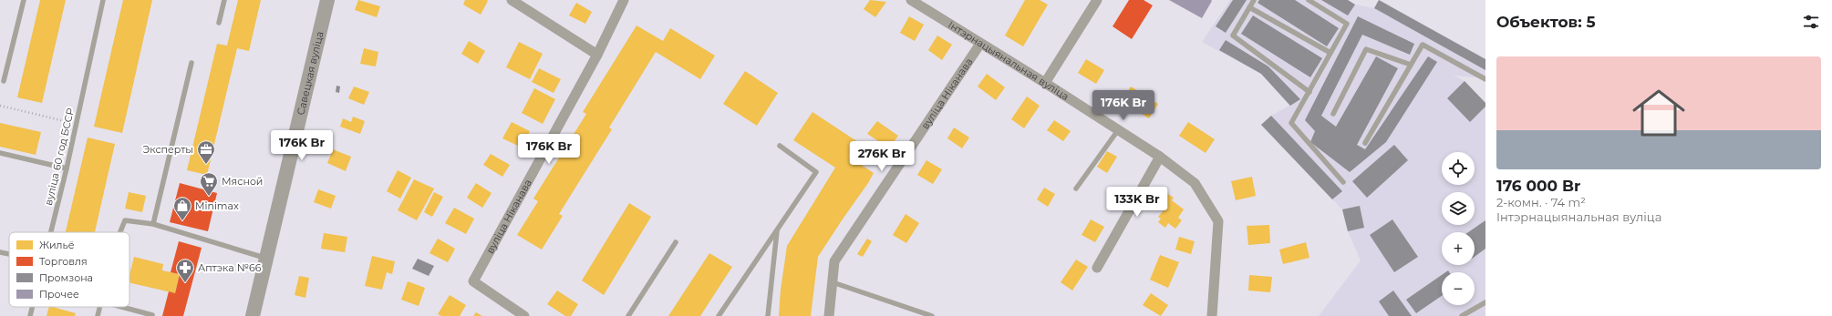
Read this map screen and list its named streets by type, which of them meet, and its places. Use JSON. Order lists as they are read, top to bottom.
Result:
{
  "streets": {
    "main road": ["Савецкая вуліца"],
    "street": ["Інтэрнацыянальная вуліца", "вуліца Ніканава"],
    "lane": ["вуліца 60 год БССР"]
  },
  "crossings": [
    ["Інтэрнацыянальная вуліца", "вуліца Ніканава"]
  ],
  "places": {
    "office": ["Эксперты"],
    "supermarket": ["Мясной"],
    "shop": ["Minimax"],
    "pharmacy": ["Аптэка №66"]
  },
  "legend": [
    "Жильё",
    "Торговля",
    "Промзона",
    "Прочее"
  ],
  "page": {
    "heading": "Объектов: 5",
    "list": [
      {
        "name": "176 000 Br",
        "note": "2-комн. · 74 m² · Інтэрнацыянальная вуліца"
      }
    ],
    "price": [
      "176K Br",
      "176K Br",
      "176K Br",
      "276K Br",
      "133K Br"
    ],
    "map_buttons": ["+", "−"]
  }
}
